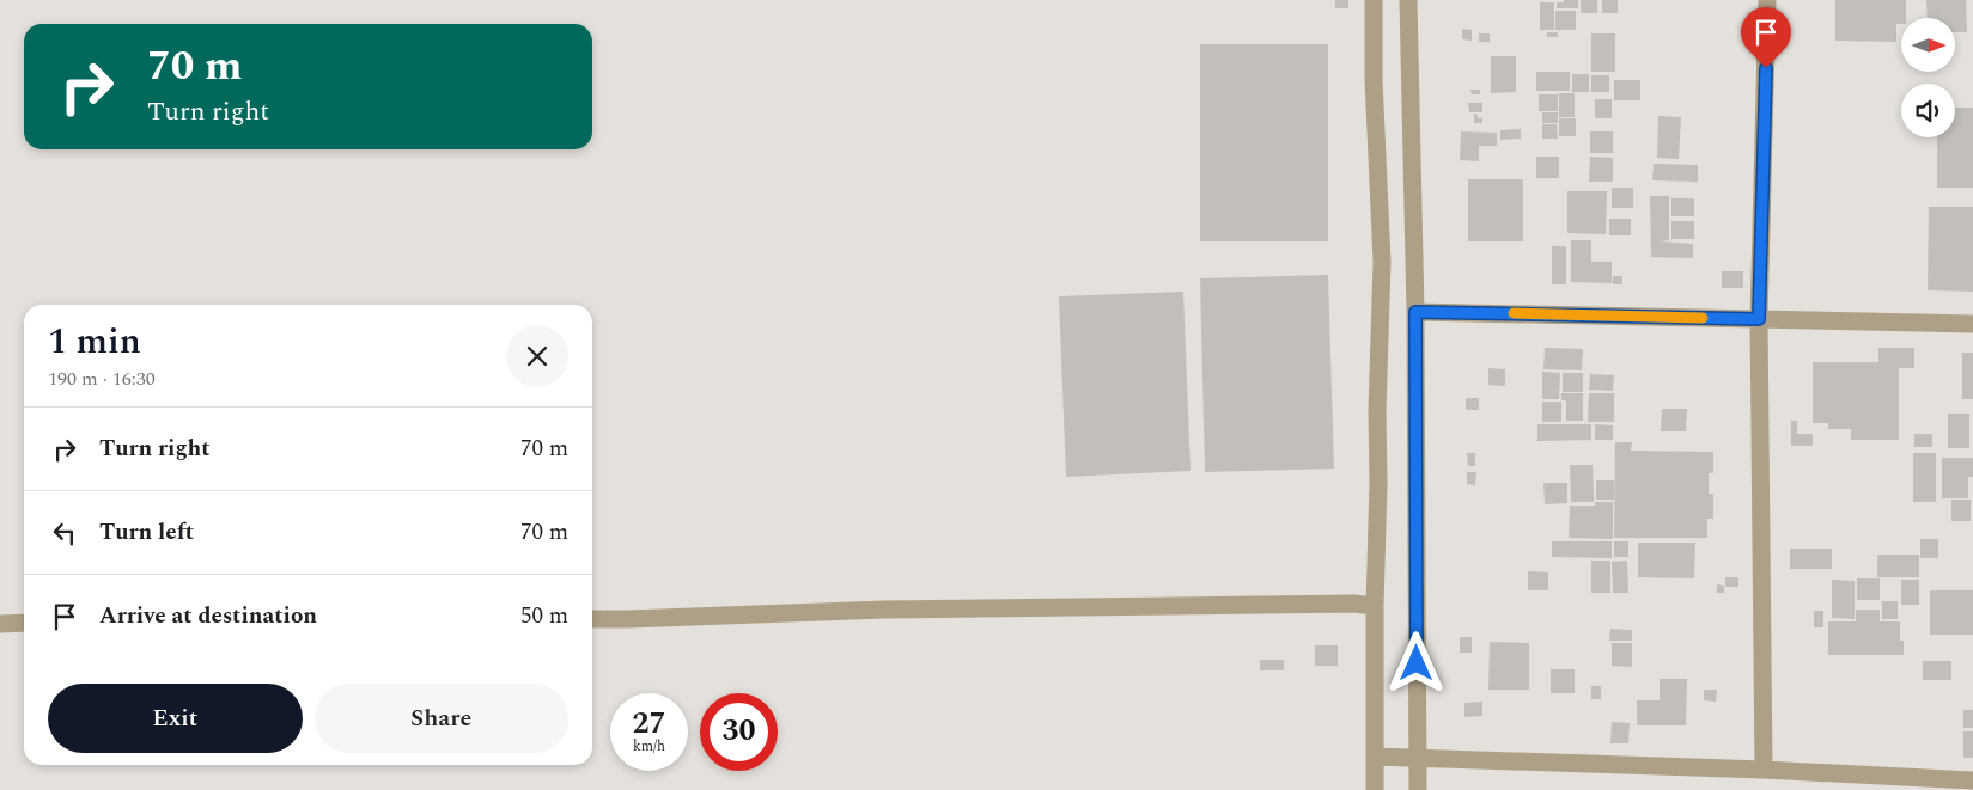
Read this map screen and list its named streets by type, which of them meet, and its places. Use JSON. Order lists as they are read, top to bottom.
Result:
{
  "north": "right",
  "page": {
    "turn": ["70 m", "Turn right"],
    "heading": ["1 min", "190 m · 16:30"],
    "list": [
      {
        "name": "Turn right",
        "value": "70 m"
      },
      {
        "name": "Turn left",
        "value": "70 m"
      },
      {
        "name": "Arrive at destination",
        "value": "50 m"
      }
    ],
    "buttons": ["Exit", "Share"],
    "speed": "27 km/h",
    "limit": "30"
  }
}
